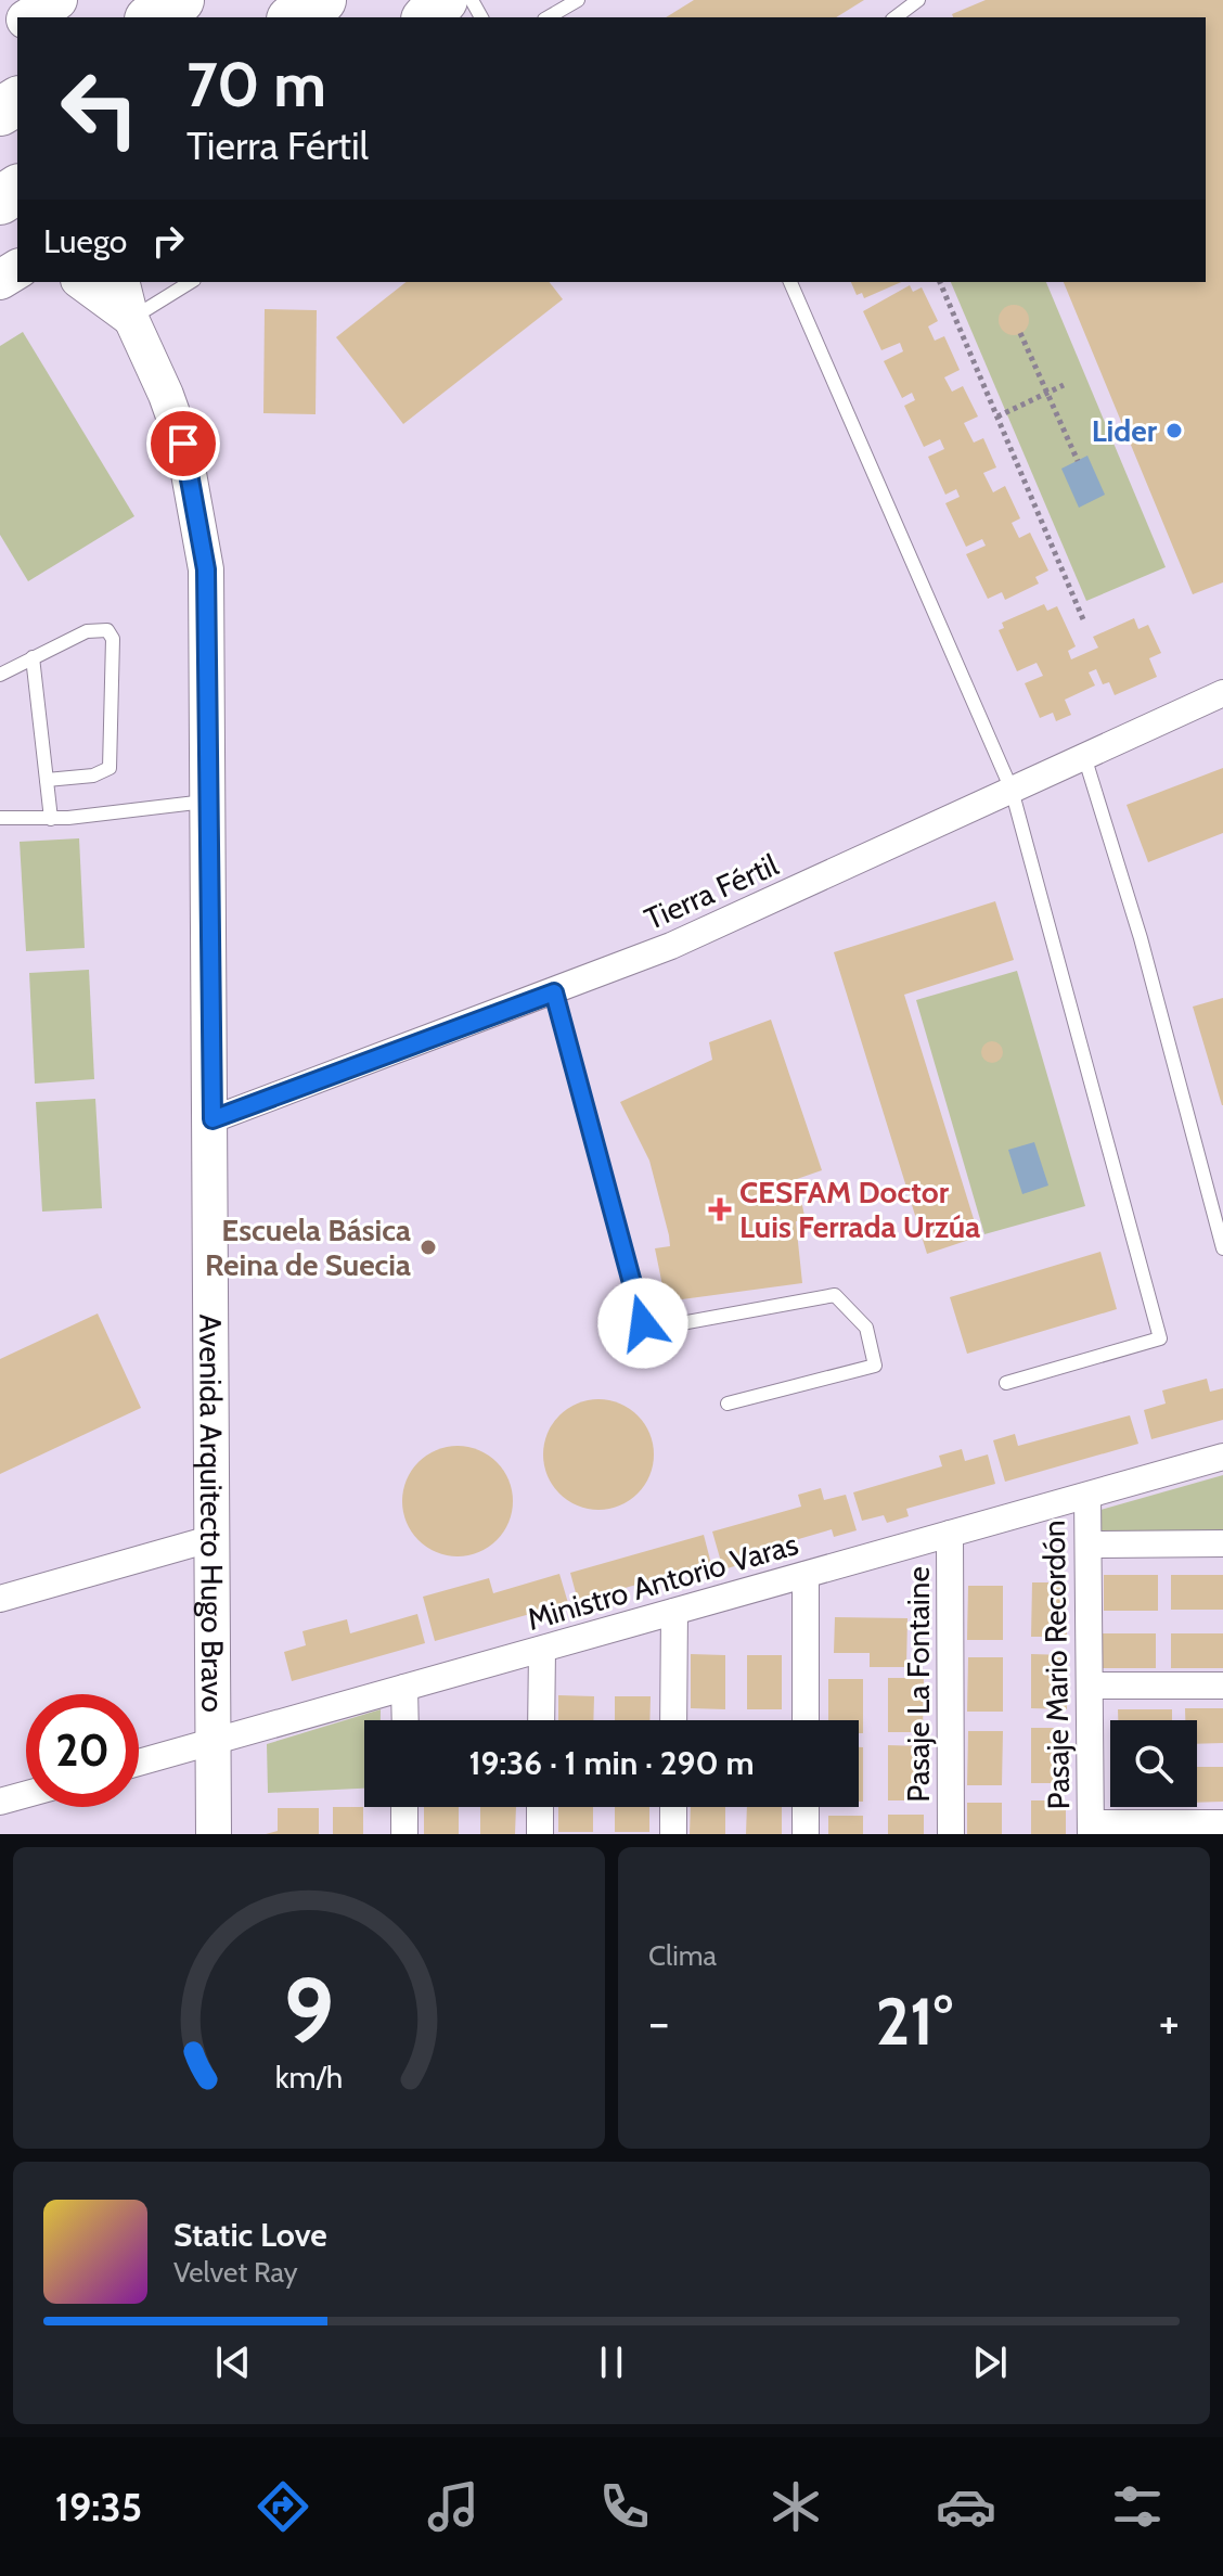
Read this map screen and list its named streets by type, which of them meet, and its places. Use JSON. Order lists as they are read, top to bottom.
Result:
{
  "streets": {
    "street": [
      "Tierra Fértil",
      "Avenida Arquitecto Hugo Bravo",
      "Ministro Antorio Varas",
      "Pasaje Mario Recordón",
      "Pasaje La Fontaine"
    ]
  },
  "crossings": [
    ["Tierra Fértil", "Avenida Arquitecto Hugo Bravo"],
    ["Avenida Arquitecto Hugo Bravo", "Ministro Antorio Varas"],
    ["Ministro Antorio Varas", "Pasaje Mario Recordón"],
    ["Ministro Antorio Varas", "Pasaje La Fontaine"]
  ],
  "places": {
    "other": ["Lider", "Escuela Básica Reina de Suecia"],
    "health": ["CESFAM Doctor Luis Ferrada Urzúa"]
  },
  "page": {
    "turn": ["70 m", "Tierra Fértil"],
    "then": "Luego",
    "limit": "20",
    "trip": "19:36 · 1 min · 290 m",
    "tile": "Clima",
    "heat": ["−", "21°", "+"],
    "song": ["Static Love", "Velvet Ray"],
    "tabs": "19:35",
    "gauge": ["9", "km/h"]
  }
}
